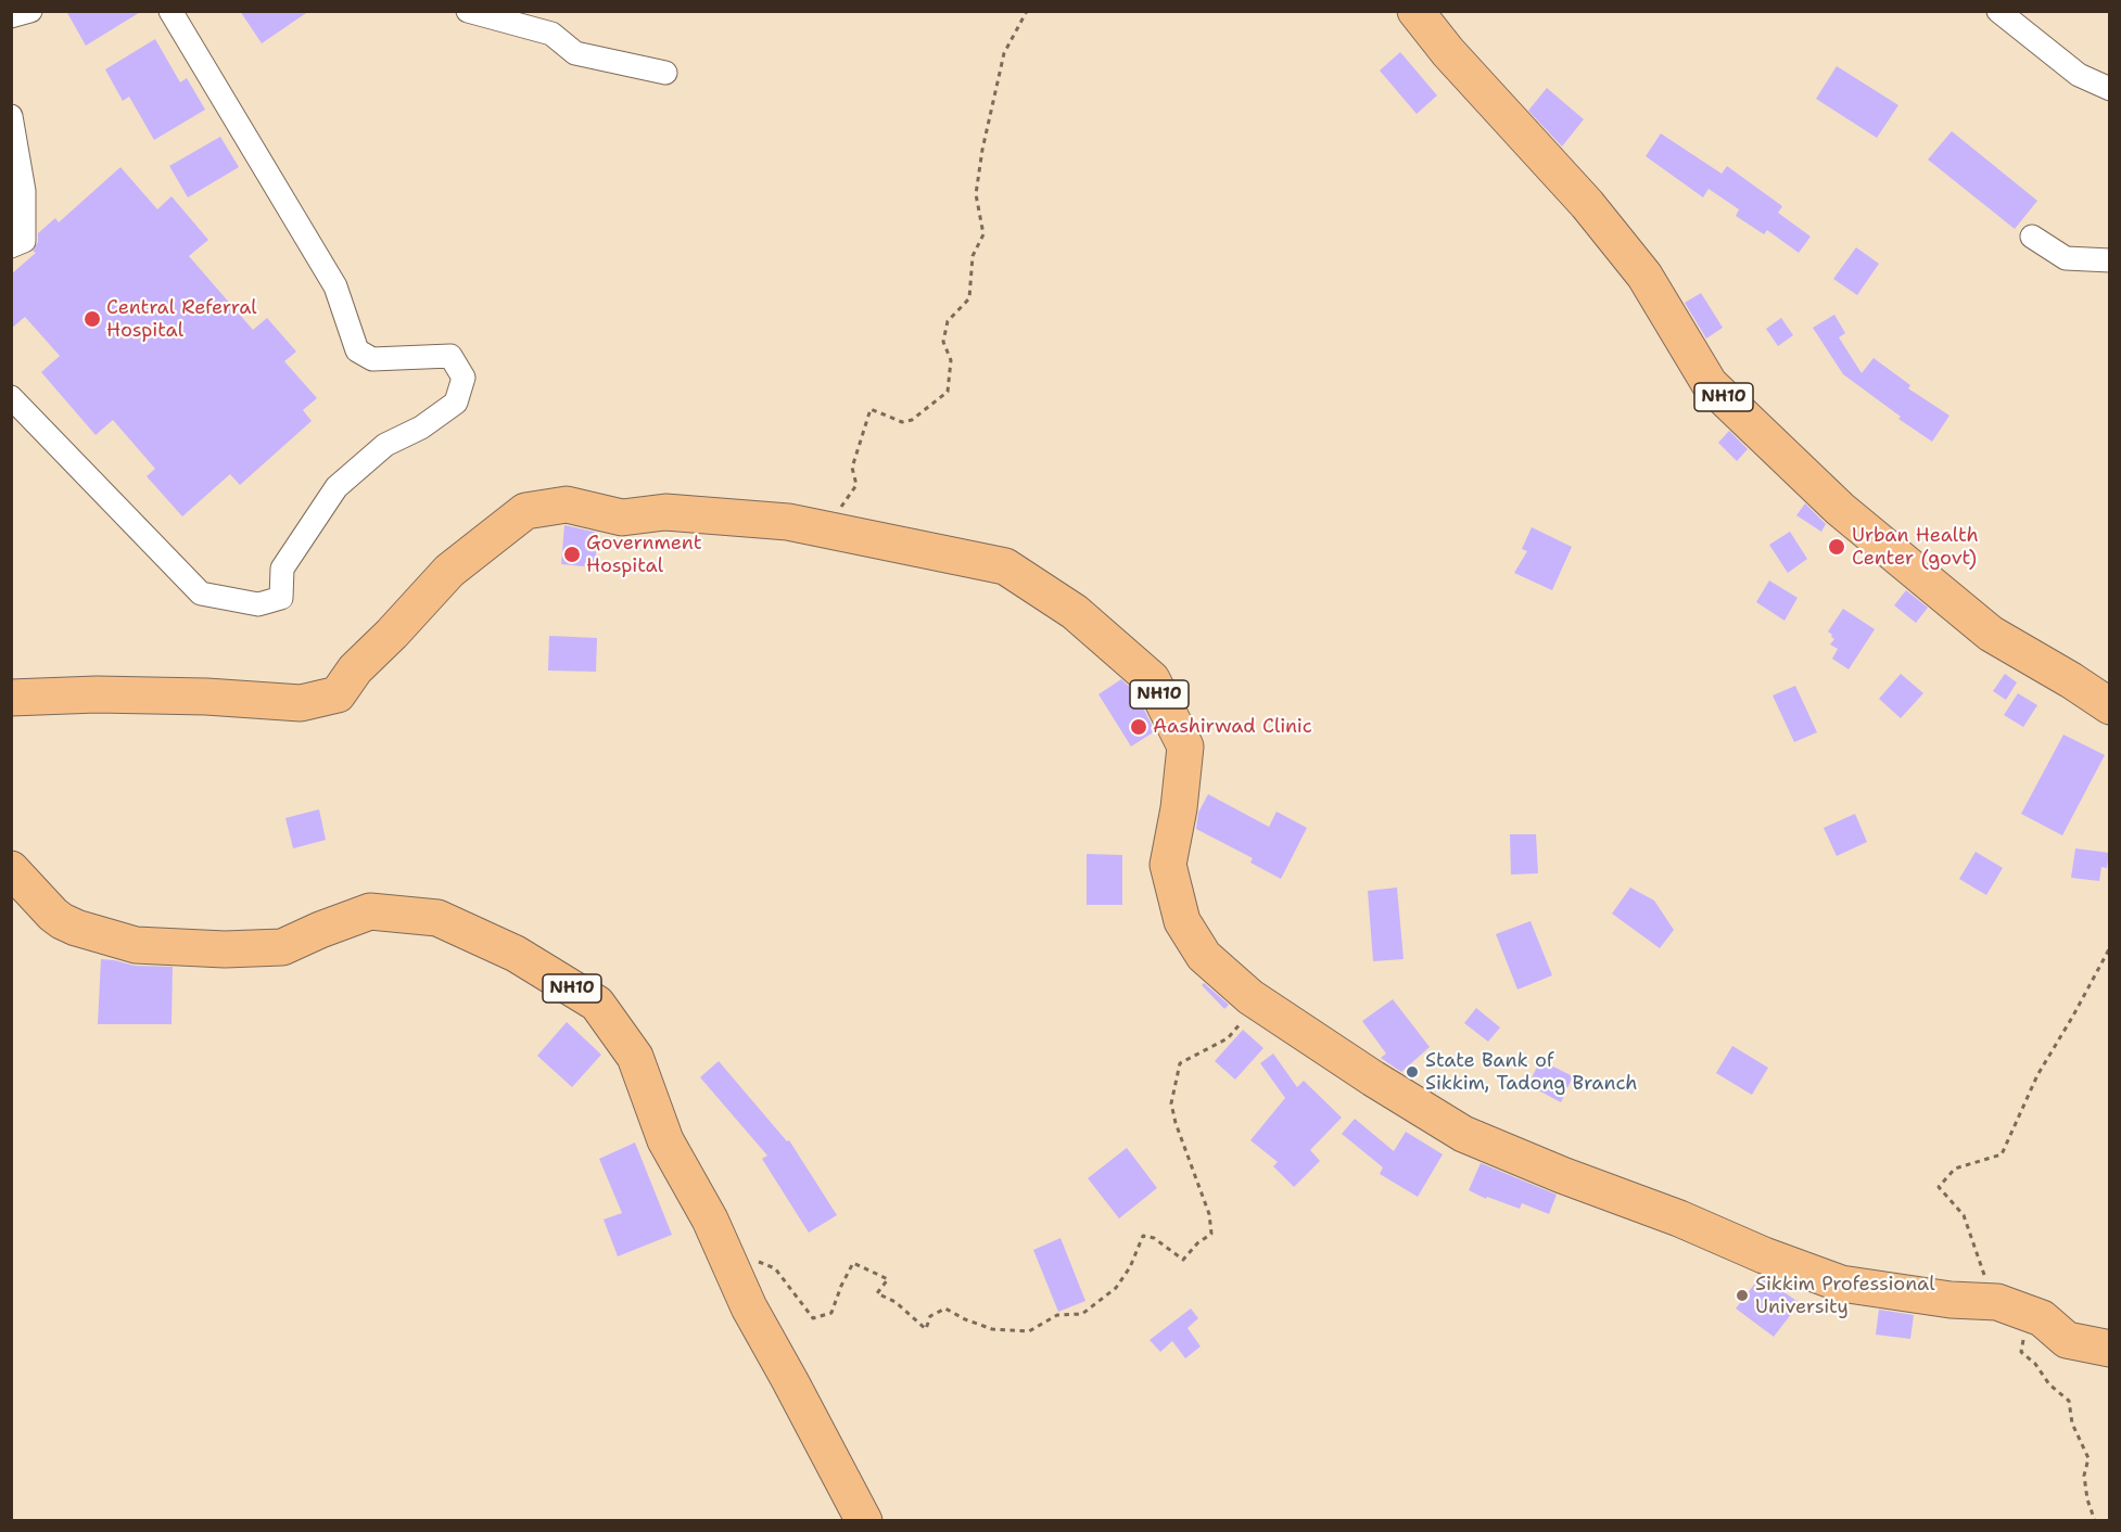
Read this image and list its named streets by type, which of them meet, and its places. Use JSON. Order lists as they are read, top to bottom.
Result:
{
  "streets": {
    "highway": ["NH10"]
  },
  "places": [
    "Central Referral Hospital",
    "Urban Health Center (govt)",
    "Government Hospital",
    "Aashirwad Clinic",
    "State Bank of Sikkim, Tadong Branch",
    "Sikkim Professional University"
  ]
}
